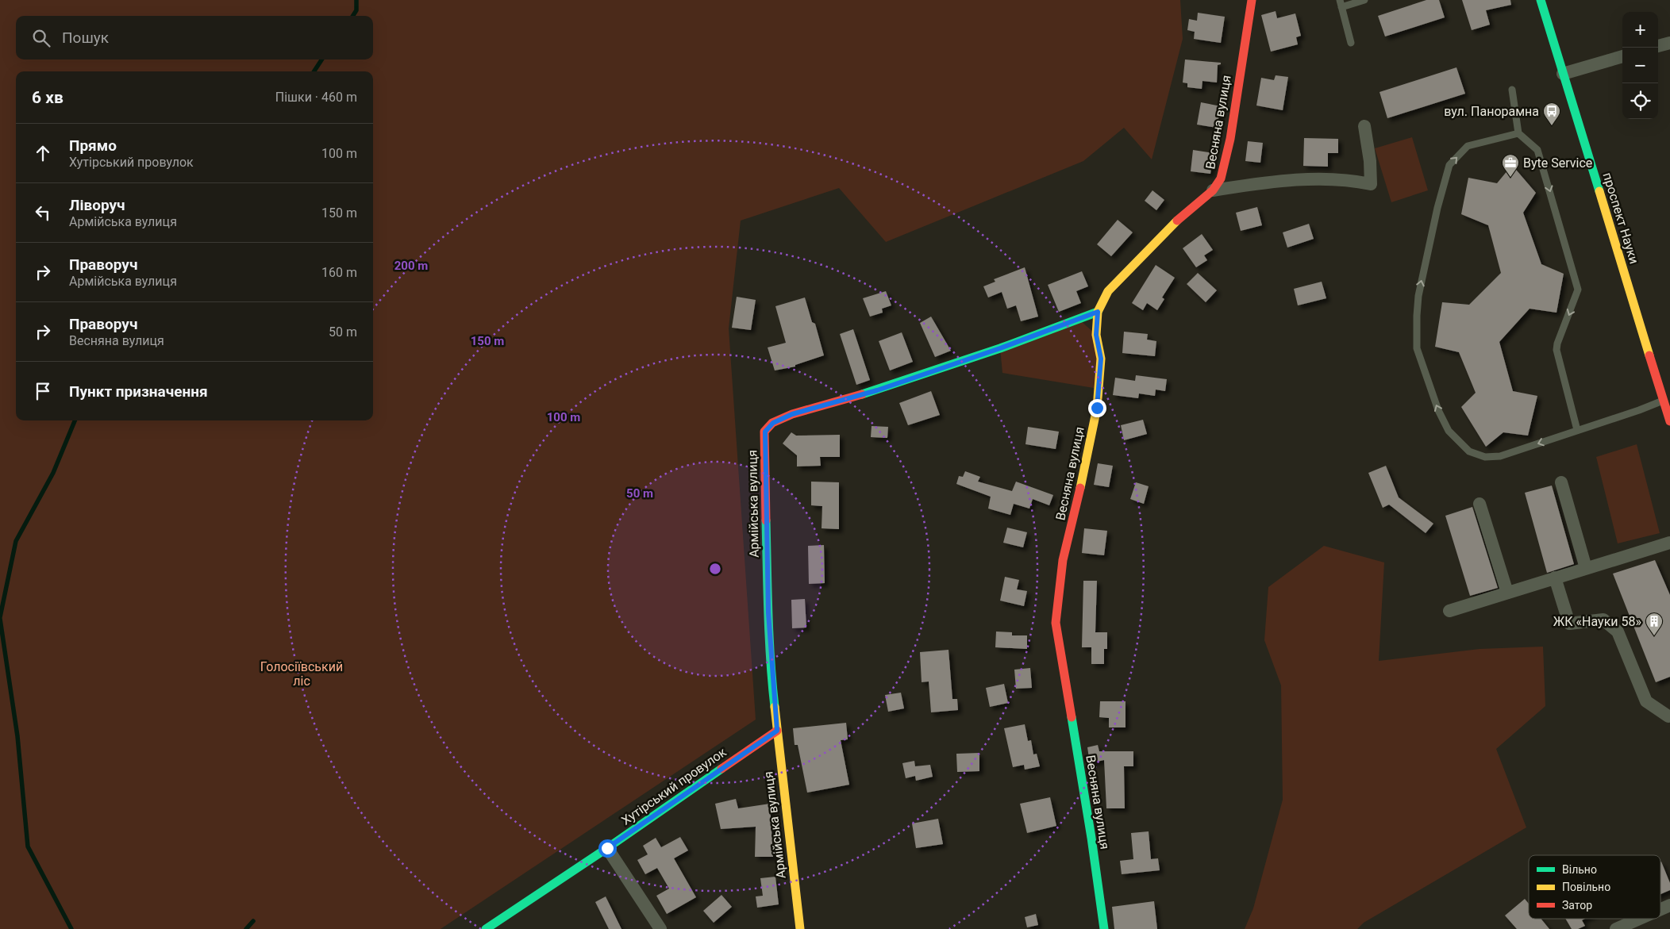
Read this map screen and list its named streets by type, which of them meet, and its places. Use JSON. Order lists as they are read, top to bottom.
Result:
{
  "streets": {
    "street": [
      "Весняна вулиця",
      "проспект Науки",
      "Армійська вулиця",
      "Хутірський провулок"
    ]
  },
  "crossings": [
    ["Весняна вулиця", "Армійська вулиця"],
    ["Армійська вулиця", "Хутірський провулок"]
  ],
  "parks": ["Голосіївський ліс"],
  "places": {
    "bus stop": ["вул. Панорамна"],
    "office": ["Byte Service"],
    "building": ["ЖК «Науки 58»"]
  },
  "legend": ["Вільно", "Повільно", "Затор"],
  "page": {
    "map_buttons": ["+", "−"],
    "search": "Пошук",
    "heading": ["6 хв", "Пішки · 460 m"],
    "list": [
      ["Прямо", "Хутірський провулок", "100 m"],
      ["Ліворуч", "Армійська вулиця", "150 m"],
      ["Праворуч", "Армійська вулиця", "160 m"],
      ["Праворуч", "Весняна вулиця", "50 m"],
      "Пункт призначення"
    ]
  },
  "rings": [
    "200 m",
    "150 m",
    "100 m",
    "50 m"
  ]
}
